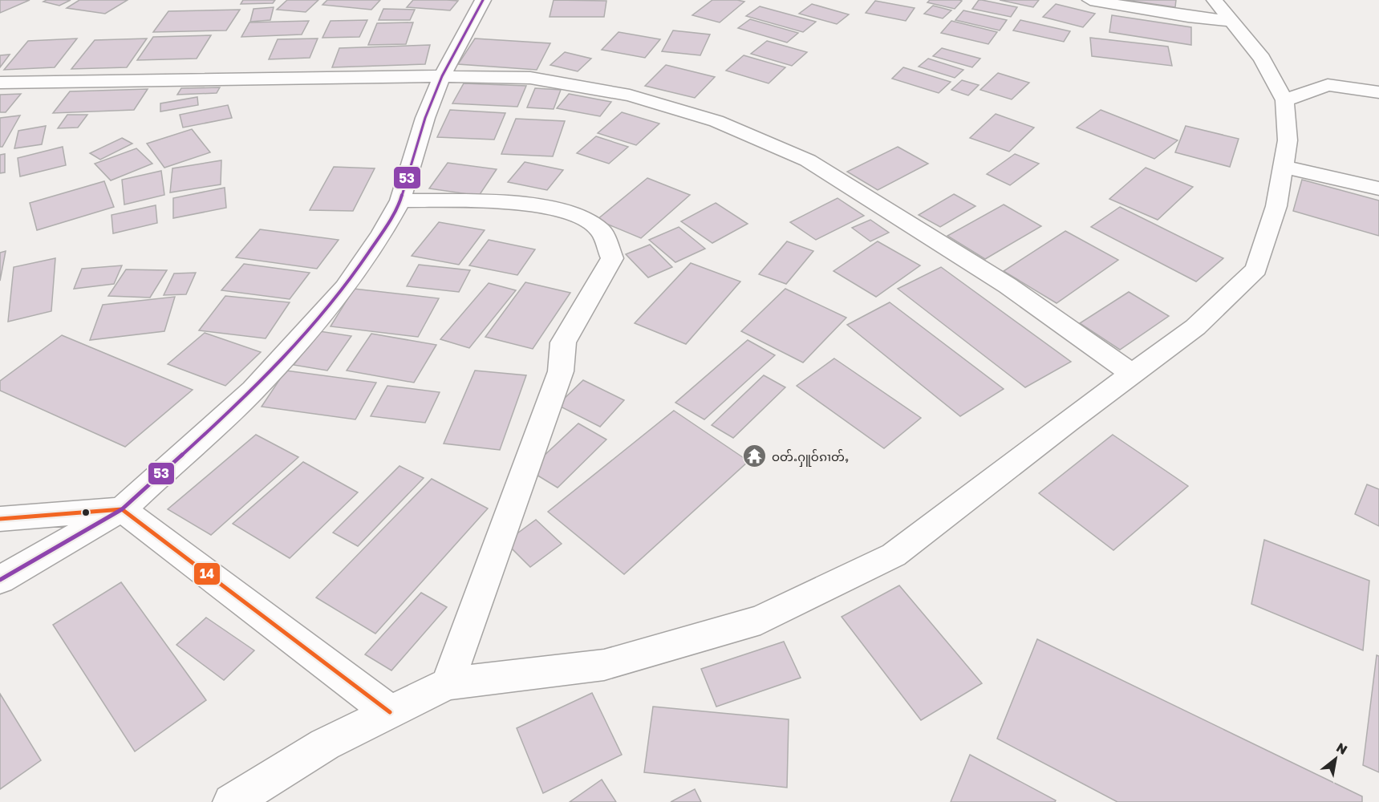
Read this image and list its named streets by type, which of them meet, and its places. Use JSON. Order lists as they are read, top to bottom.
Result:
{
  "places": {
    "temple": ["ဝတ်ႉႁူဝ်ၵၢတ်ႇ"]
  },
  "lines": ["transit line 53", "transit line 14"],
  "north": "top right"
}
